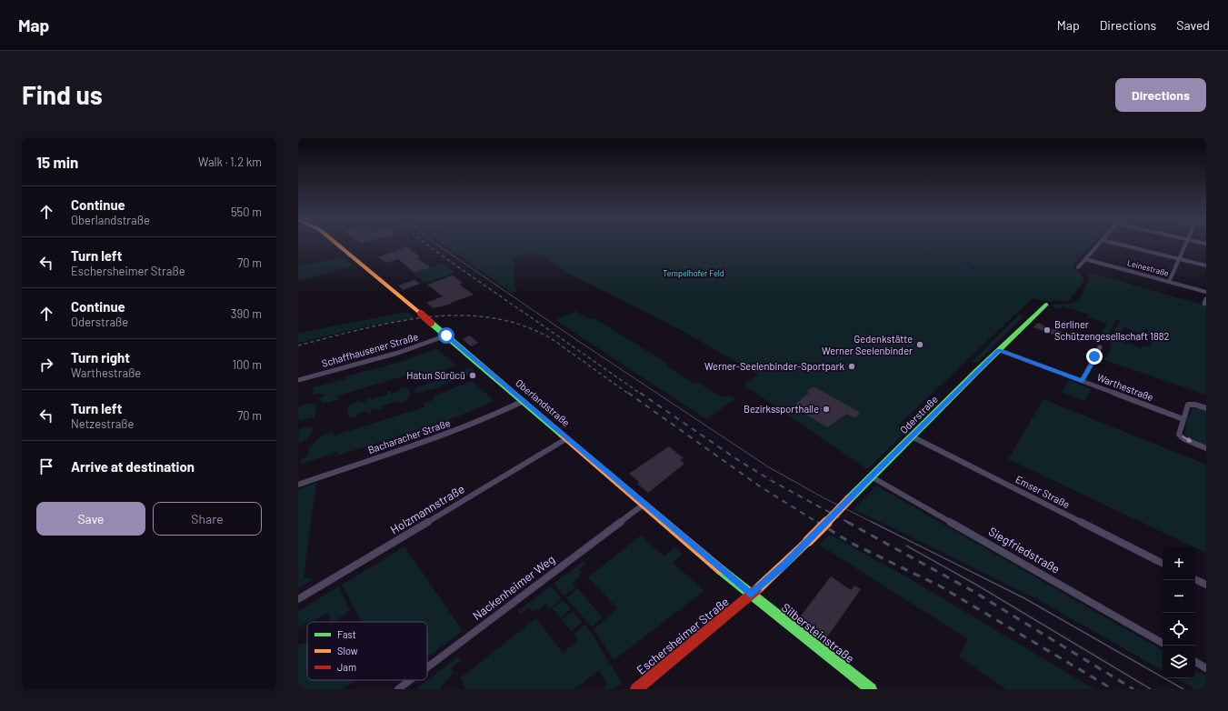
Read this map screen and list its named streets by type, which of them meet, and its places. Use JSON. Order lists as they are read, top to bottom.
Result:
{
  "streets": {
    "street": [
      "Leinestraße",
      "Schaffhausener Straße",
      "Warthestraße",
      "Oberlandstraße",
      "Oderstraße",
      "Bacharacher Straße",
      "Emser Straße",
      "Holzmannstraße",
      "Siegfriedstraße",
      "Nackenheimer Weg",
      "Silbersteinstraße",
      "Eschersheimer Straße"
    ]
  },
  "crossings": [
    ["Schaffhausener Straße", "Oberlandstraße"],
    ["Warthestraße", "Oderstraße"],
    ["Oberlandstraße", "Bacharacher Straße"],
    ["Oberlandstraße", "Holzmannstraße"],
    ["Oberlandstraße", "Nackenheimer Weg"],
    ["Oberlandstraße", "Silbersteinstraße"],
    ["Oberlandstraße", "Eschersheimer Straße"],
    ["Oderstraße", "Emser Straße"],
    ["Oderstraße", "Siegfriedstraße"],
    ["Oderstraße", "Eschersheimer Straße"],
    ["Silbersteinstraße", "Eschersheimer Straße"]
  ],
  "parks": ["Tempelhofer Feld"],
  "places": [
    "Berliner Schützengesellschaft 1882",
    "Gedenkstätte Werner Seelenbinder",
    "Werner-Seelenbinder-Sportpark",
    "Hatun Sürücü",
    "Bezirkssporthalle"
  ],
  "legend": ["Fast", "Slow", "Jam"],
  "page": {
    "header": "Map",
    "nav": ["Map", "Directions", "Saved"],
    "buttons": [
      "Directions",
      ["Save", "Share"]
    ],
    "title": "Find us",
    "heading": ["15 min", "Walk · 1.2 km"],
    "list": [
      ["Continue", "Oberlandstraße", "550 m"],
      ["Turn left", "Eschersheimer Straße", "70 m"],
      ["Continue", "Oderstraße", "390 m"],
      ["Turn right", "Warthestraße", "100 m"],
      ["Turn left", "Netzestraße", "70 m"],
      "Arrive at destination"
    ],
    "map_buttons": ["+", "−"]
  }
}
